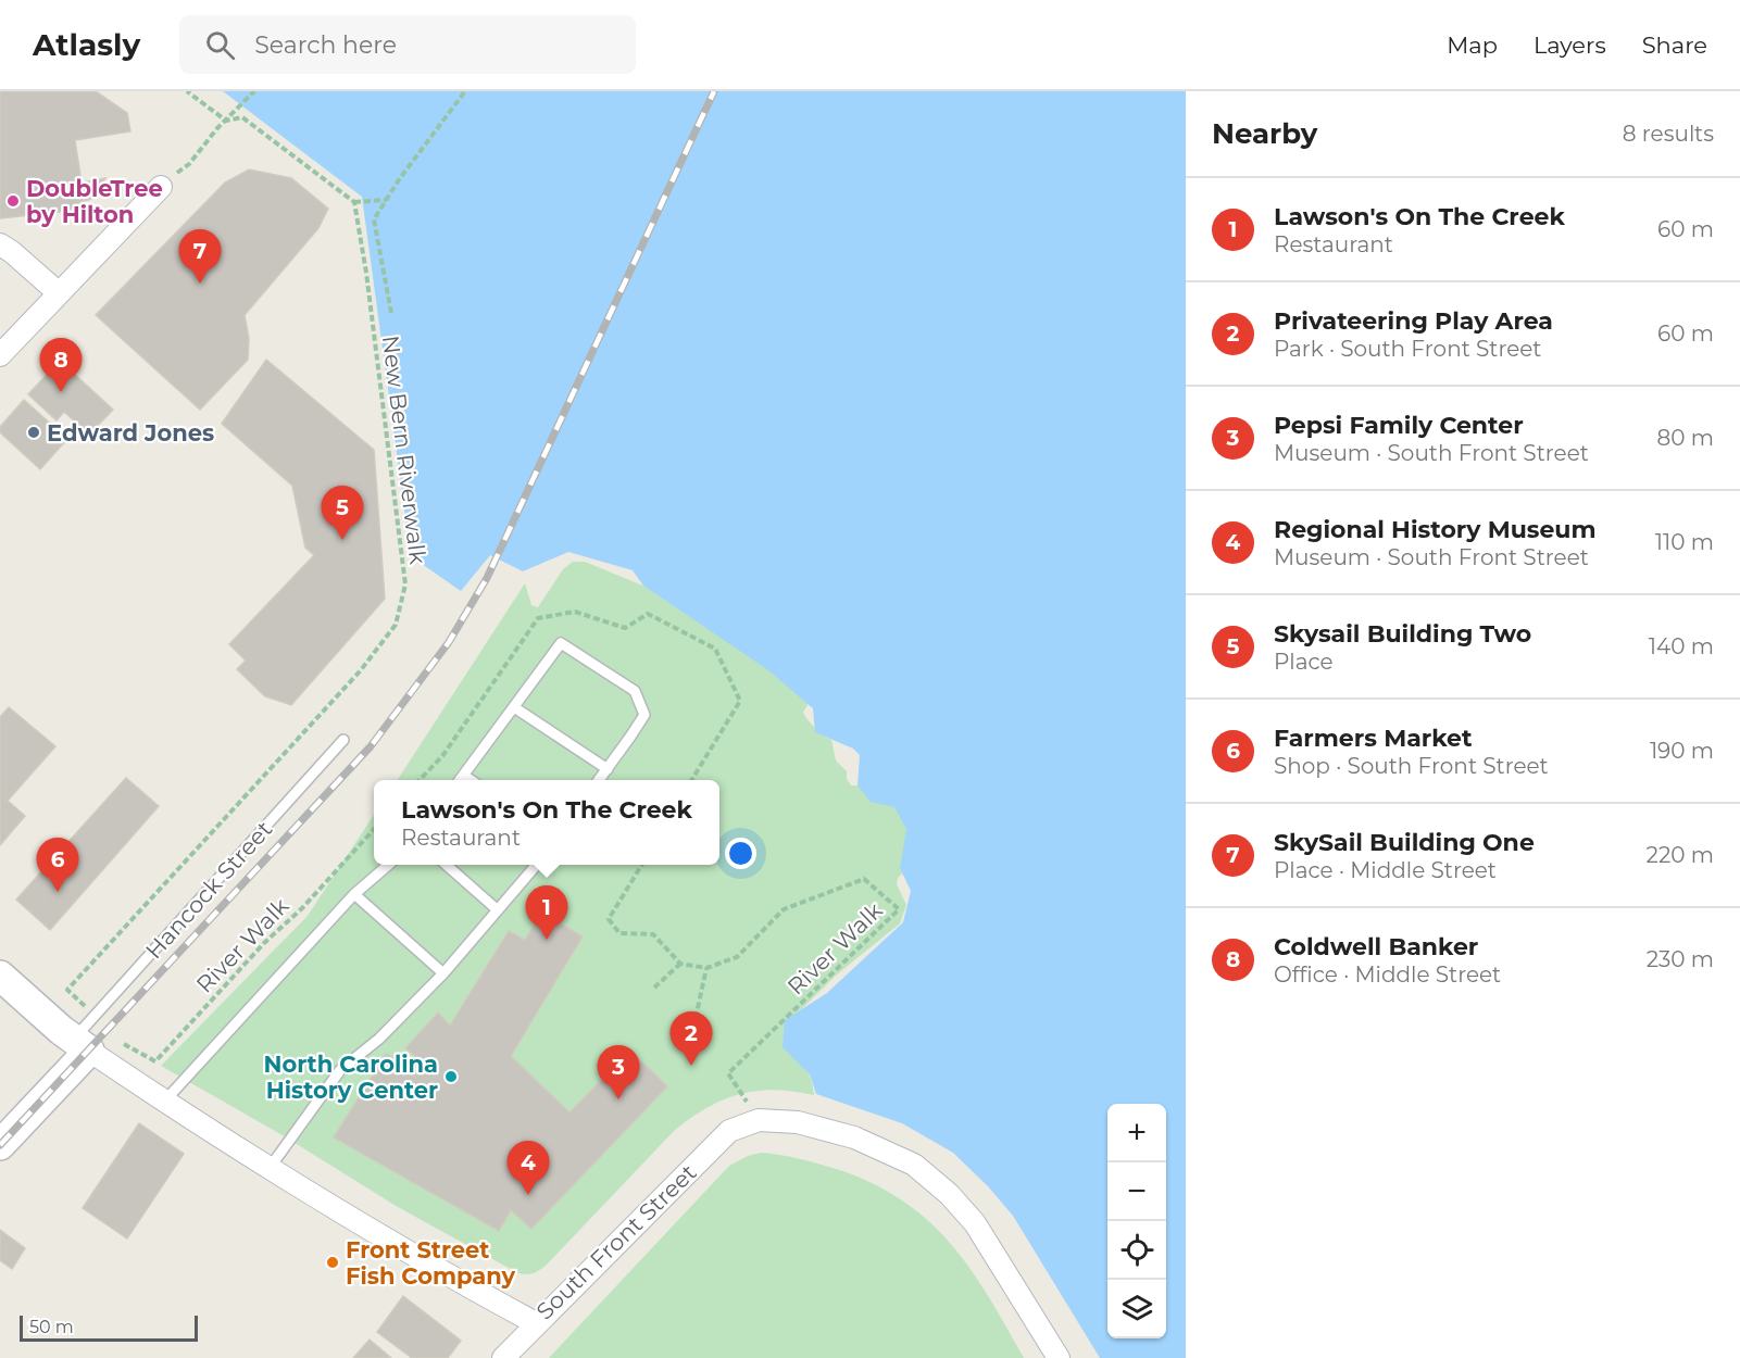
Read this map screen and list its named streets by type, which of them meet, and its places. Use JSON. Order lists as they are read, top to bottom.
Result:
{
  "streets": {
    "street": ["Hancock Street", "South Front Street"],
    "path": ["New Bern Riverwalk", "River Walk"]
  },
  "crossings": [
    ["Hancock Street", "South Front Street"],
    ["River Walk", "South Front Street"]
  ],
  "places": [
    "DoubleTree by Hilton",
    "Edward Jones",
    "North Carolina History Center",
    "Front Street Fish Company"
  ],
  "scale_bar": "50 m",
  "page": {
    "header": "Atlasly",
    "search": "Search here",
    "nav": ["Map", "Layers", "Share"],
    "heading": ["Nearby", "8 results"],
    "list": [
      {
        "mark": "1",
        "name": "Lawson's On The Creek",
        "note": "Restaurant",
        "value": "60 m"
      },
      {
        "mark": "2",
        "name": "Privateering Play Area",
        "note": "Park · South Front Street",
        "value": "60 m"
      },
      {
        "mark": "3",
        "name": "Pepsi Family Center",
        "note": "Museum · South Front Street",
        "value": "80 m"
      },
      {
        "mark": "4",
        "name": "Regional History Museum",
        "note": "Museum · South Front Street",
        "value": "110 m"
      },
      {
        "mark": "5",
        "name": "Skysail Building Two",
        "note": "Place",
        "value": "140 m"
      },
      {
        "mark": "6",
        "name": "Farmers Market",
        "note": "Shop · South Front Street",
        "value": "190 m"
      },
      {
        "mark": "7",
        "name": "SkySail Building One",
        "note": "Place · Middle Street",
        "value": "220 m"
      },
      {
        "mark": "8",
        "name": "Coldwell Banker",
        "note": "Office · Middle Street",
        "value": "230 m"
      }
    ],
    "pins": [
      "7",
      "8",
      "5",
      "6",
      "1",
      "2",
      "3",
      "4"
    ],
    "popup": ["Lawson's On The Creek", "Restaurant"],
    "map_buttons": ["+", "−"],
    "scale": "50 m"
  }
}
